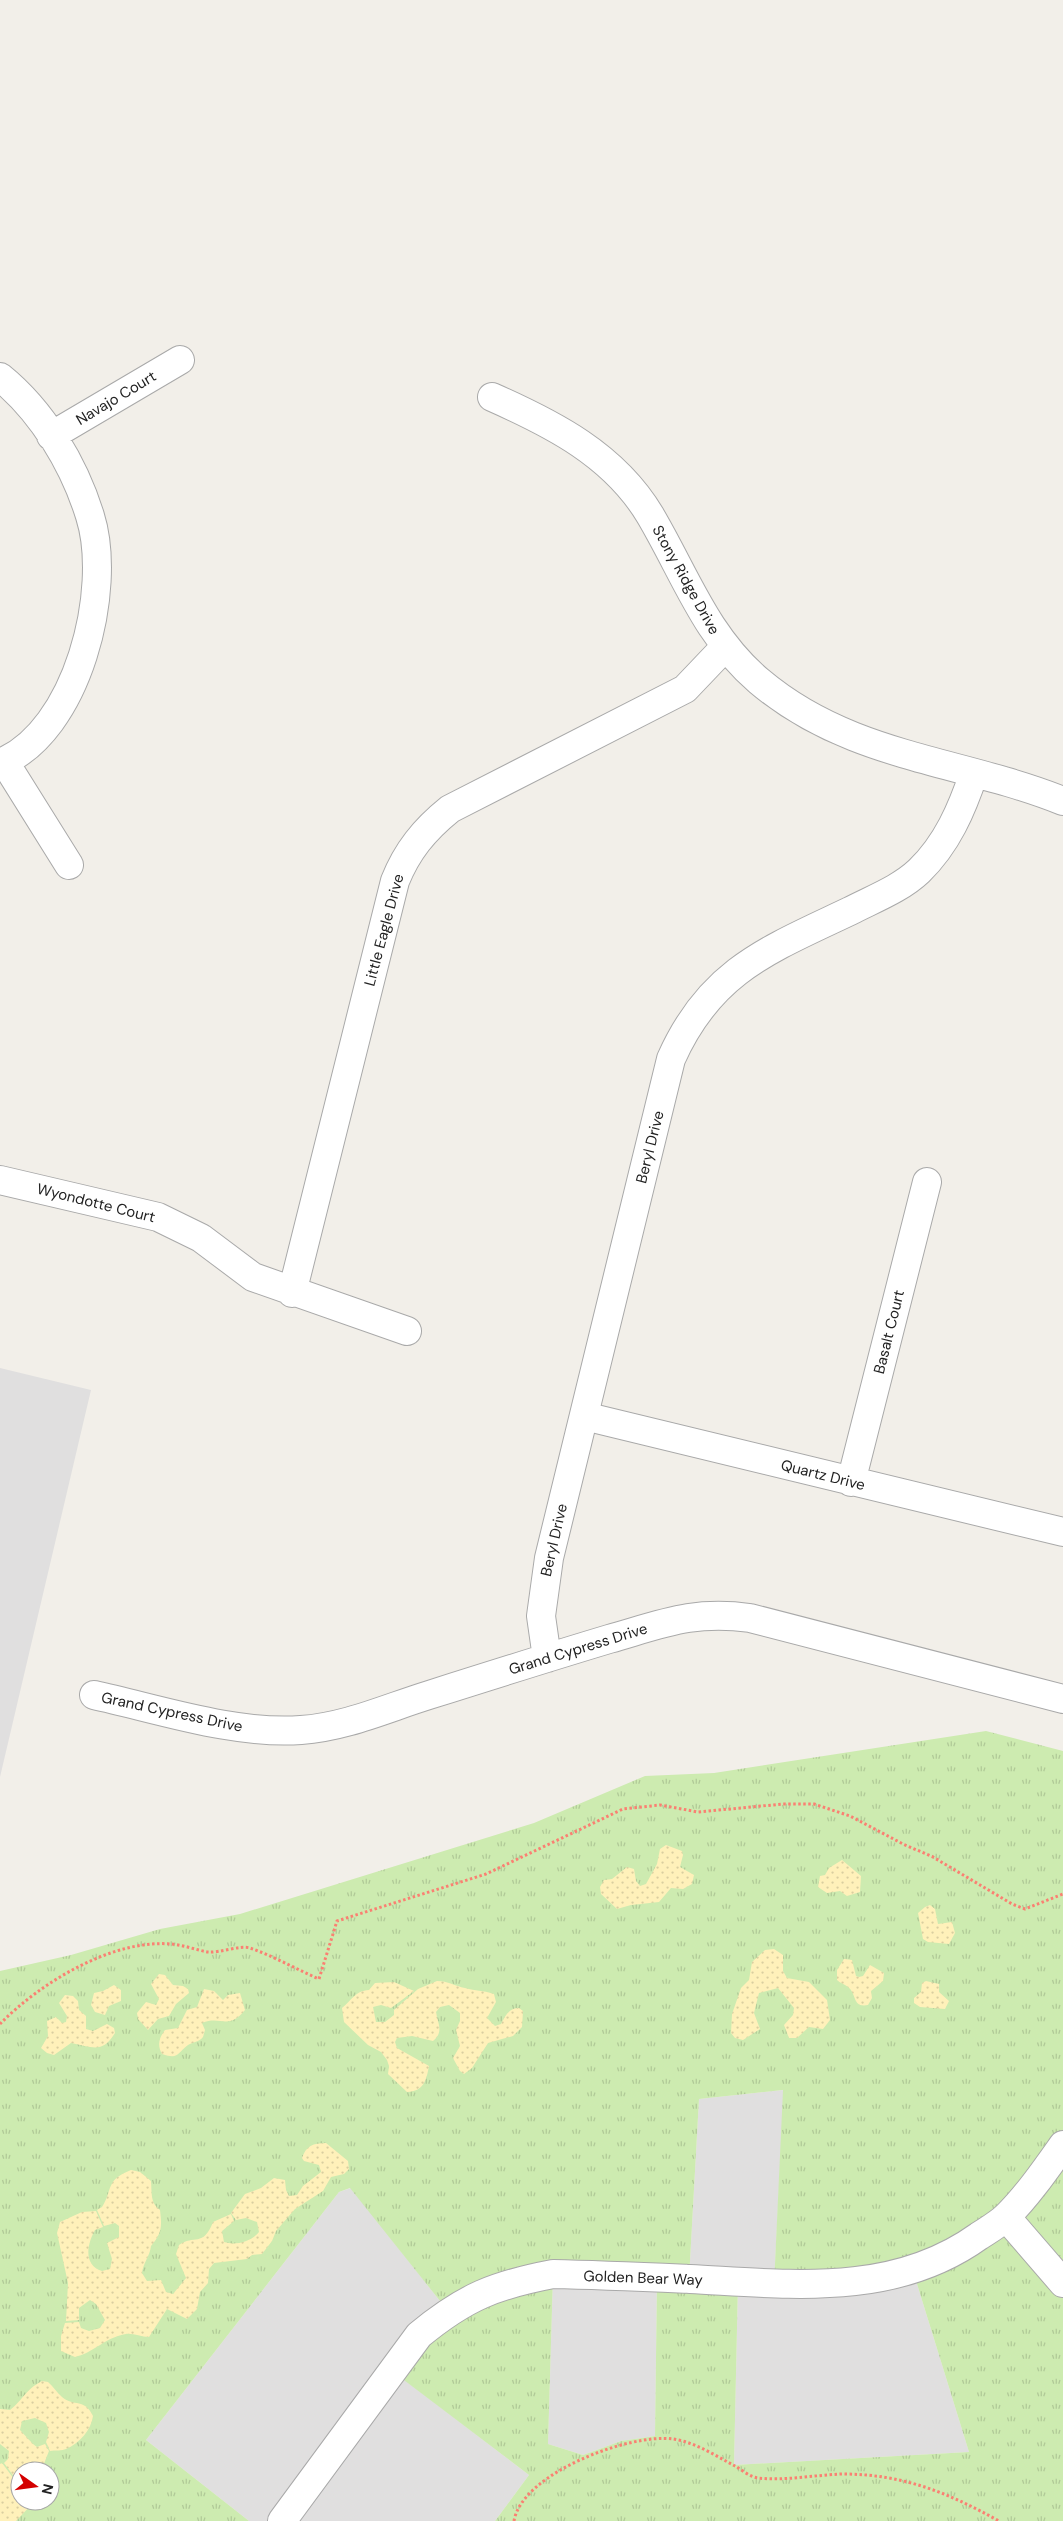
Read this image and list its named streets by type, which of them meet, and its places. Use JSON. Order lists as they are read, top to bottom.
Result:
{
  "streets": {
    "street": [
      "Navajo Court",
      "Stony Ridge Drive",
      "Little Eagle Drive",
      "Beryl Drive",
      "Wyondotte Court",
      "Basalt Court",
      "Quartz Drive",
      "Grand Cypress Drive",
      "Golden Bear Way"
    ]
  },
  "crossings": [
    ["Stony Ridge Drive", "Little Eagle Drive"],
    ["Stony Ridge Drive", "Beryl Drive"],
    ["Little Eagle Drive", "Wyondotte Court"],
    ["Beryl Drive", "Quartz Drive"],
    ["Beryl Drive", "Grand Cypress Drive"],
    ["Basalt Court", "Quartz Drive"]
  ],
  "north": "right"
}
